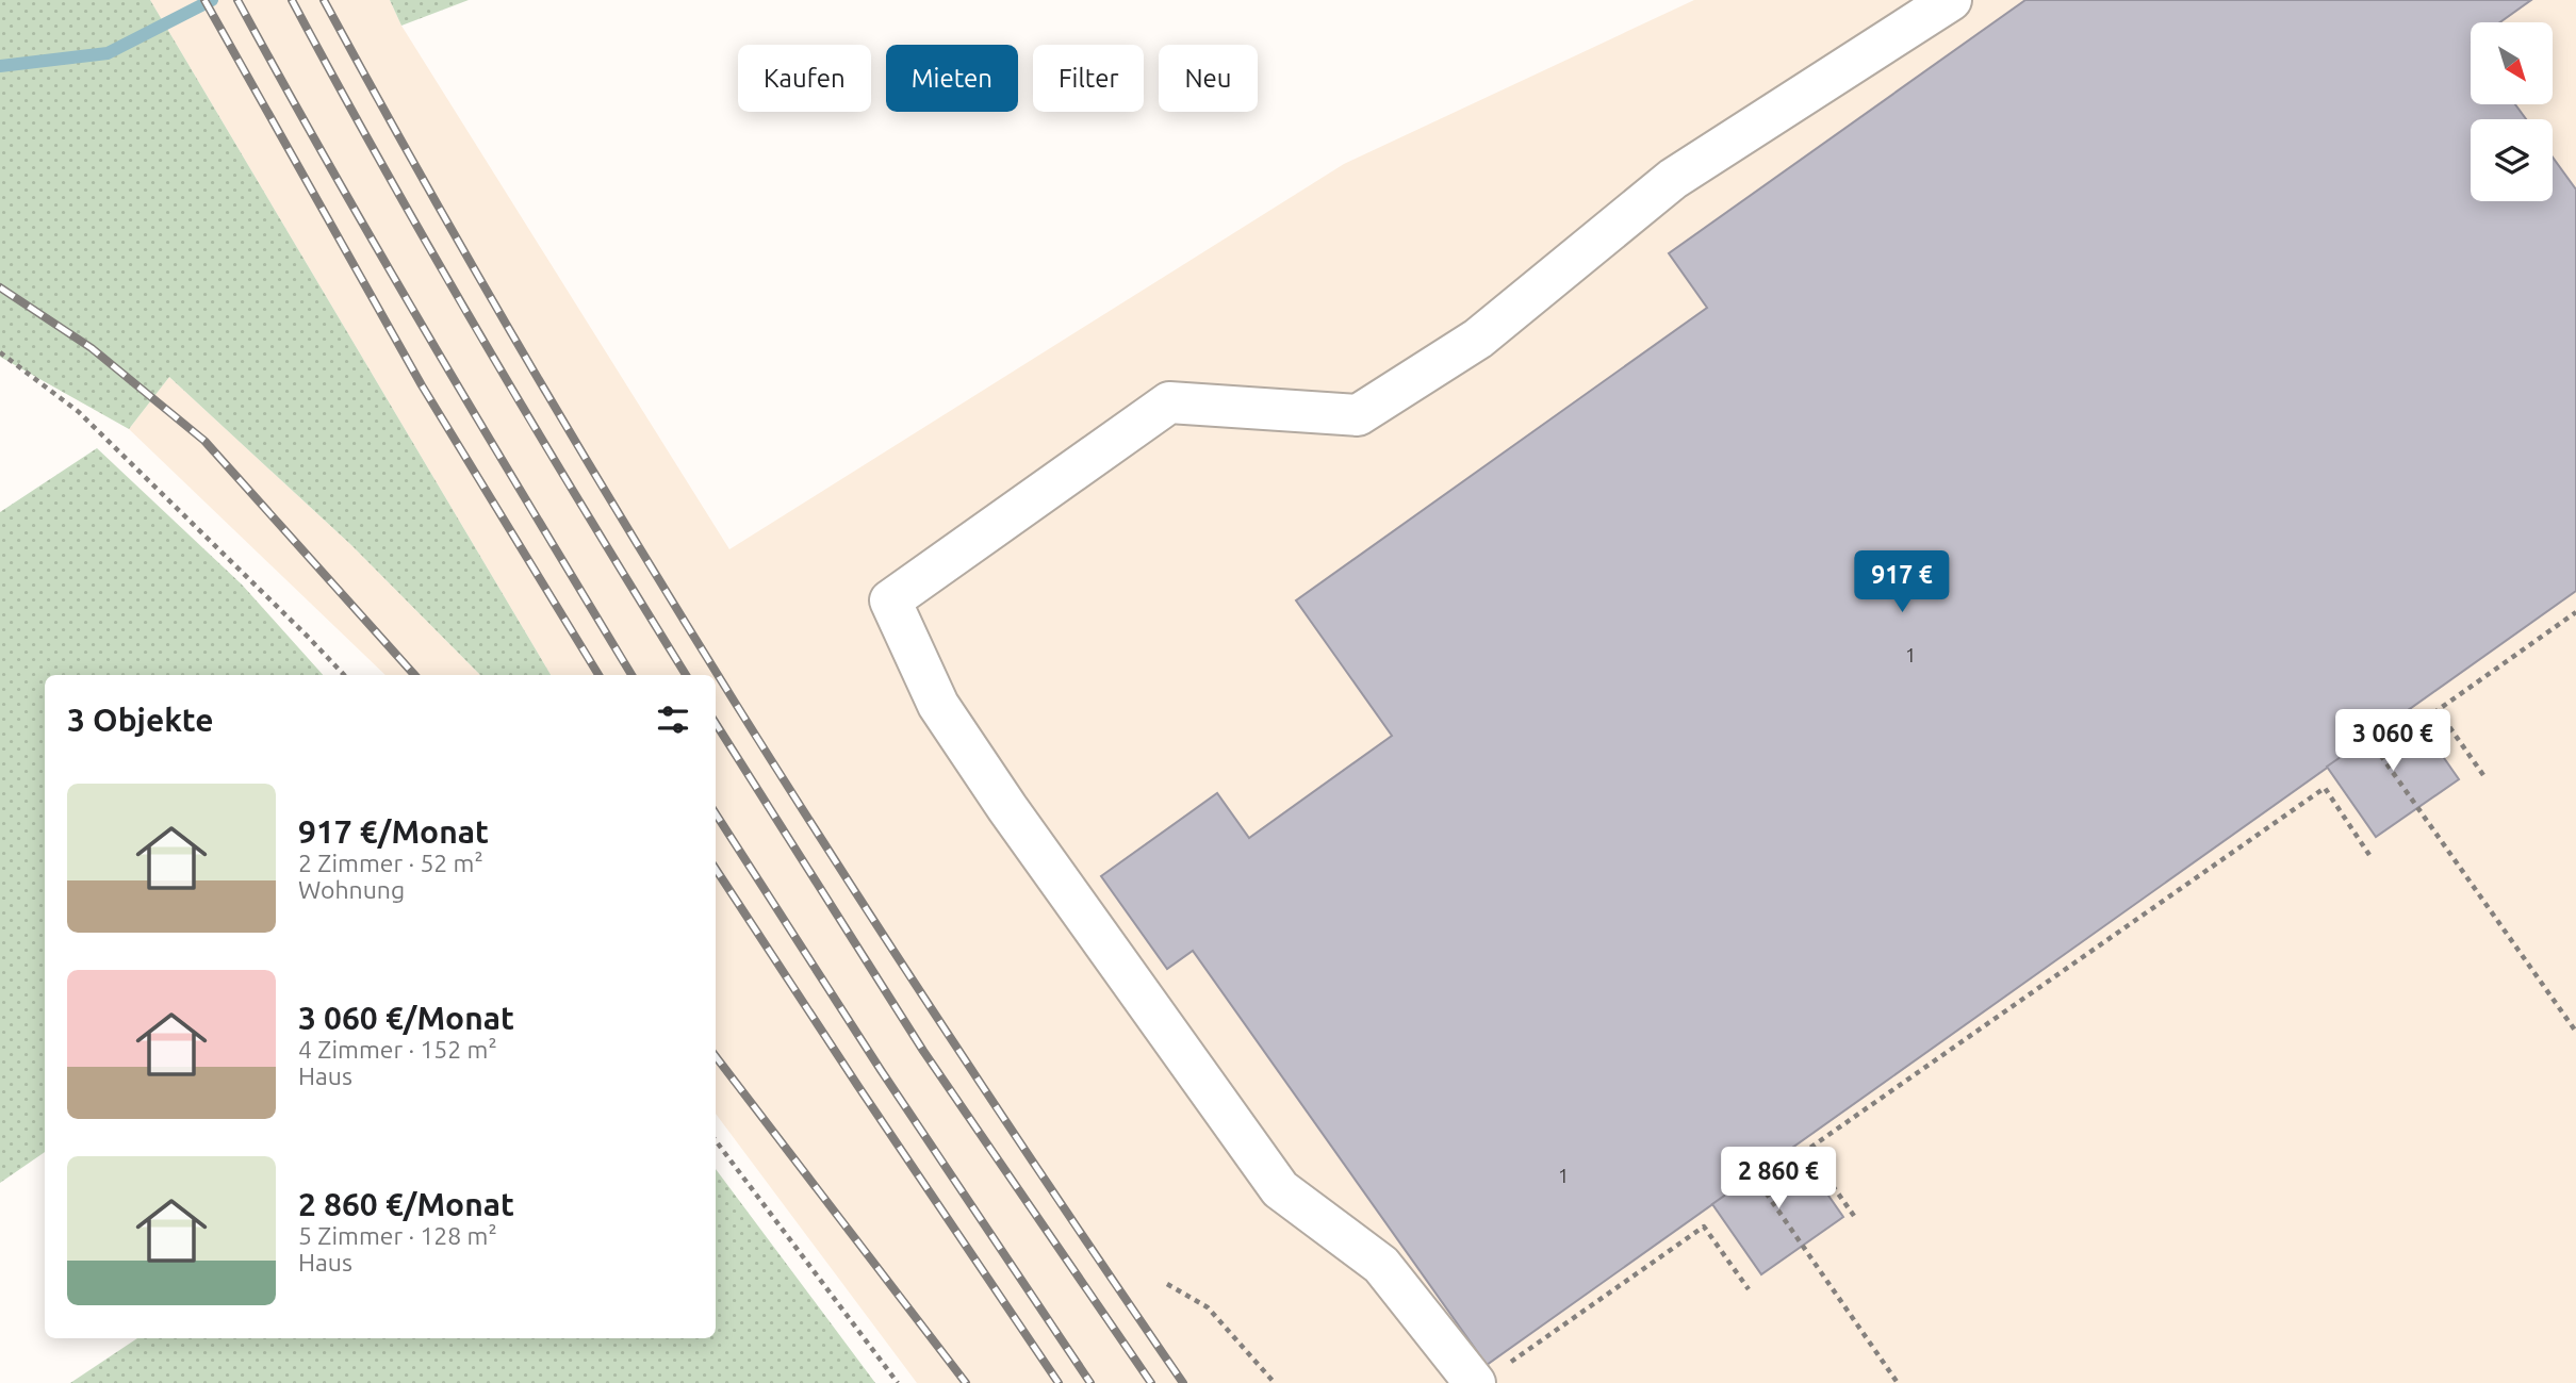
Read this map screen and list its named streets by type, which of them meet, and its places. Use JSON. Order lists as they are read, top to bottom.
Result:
{
  "house_numbers": ["1", "1"],
  "north": "bottom right",
  "page": {
    "chip": [
      "Kaufen",
      "Mieten",
      "Filter",
      "Neu"
    ],
    "price": ["917 €", "3 060 €", "2 860 €"],
    "heading": "3 Objekte",
    "list": [
      {
        "name": "917 €/Monat",
        "note": "2 Zimmer · 52 m² · Wohnung"
      },
      {
        "name": "3 060 €/Monat",
        "note": "4 Zimmer · 152 m² · Haus"
      },
      {
        "name": "2 860 €/Monat",
        "note": "5 Zimmer · 128 m² · Haus"
      }
    ]
  }
}
